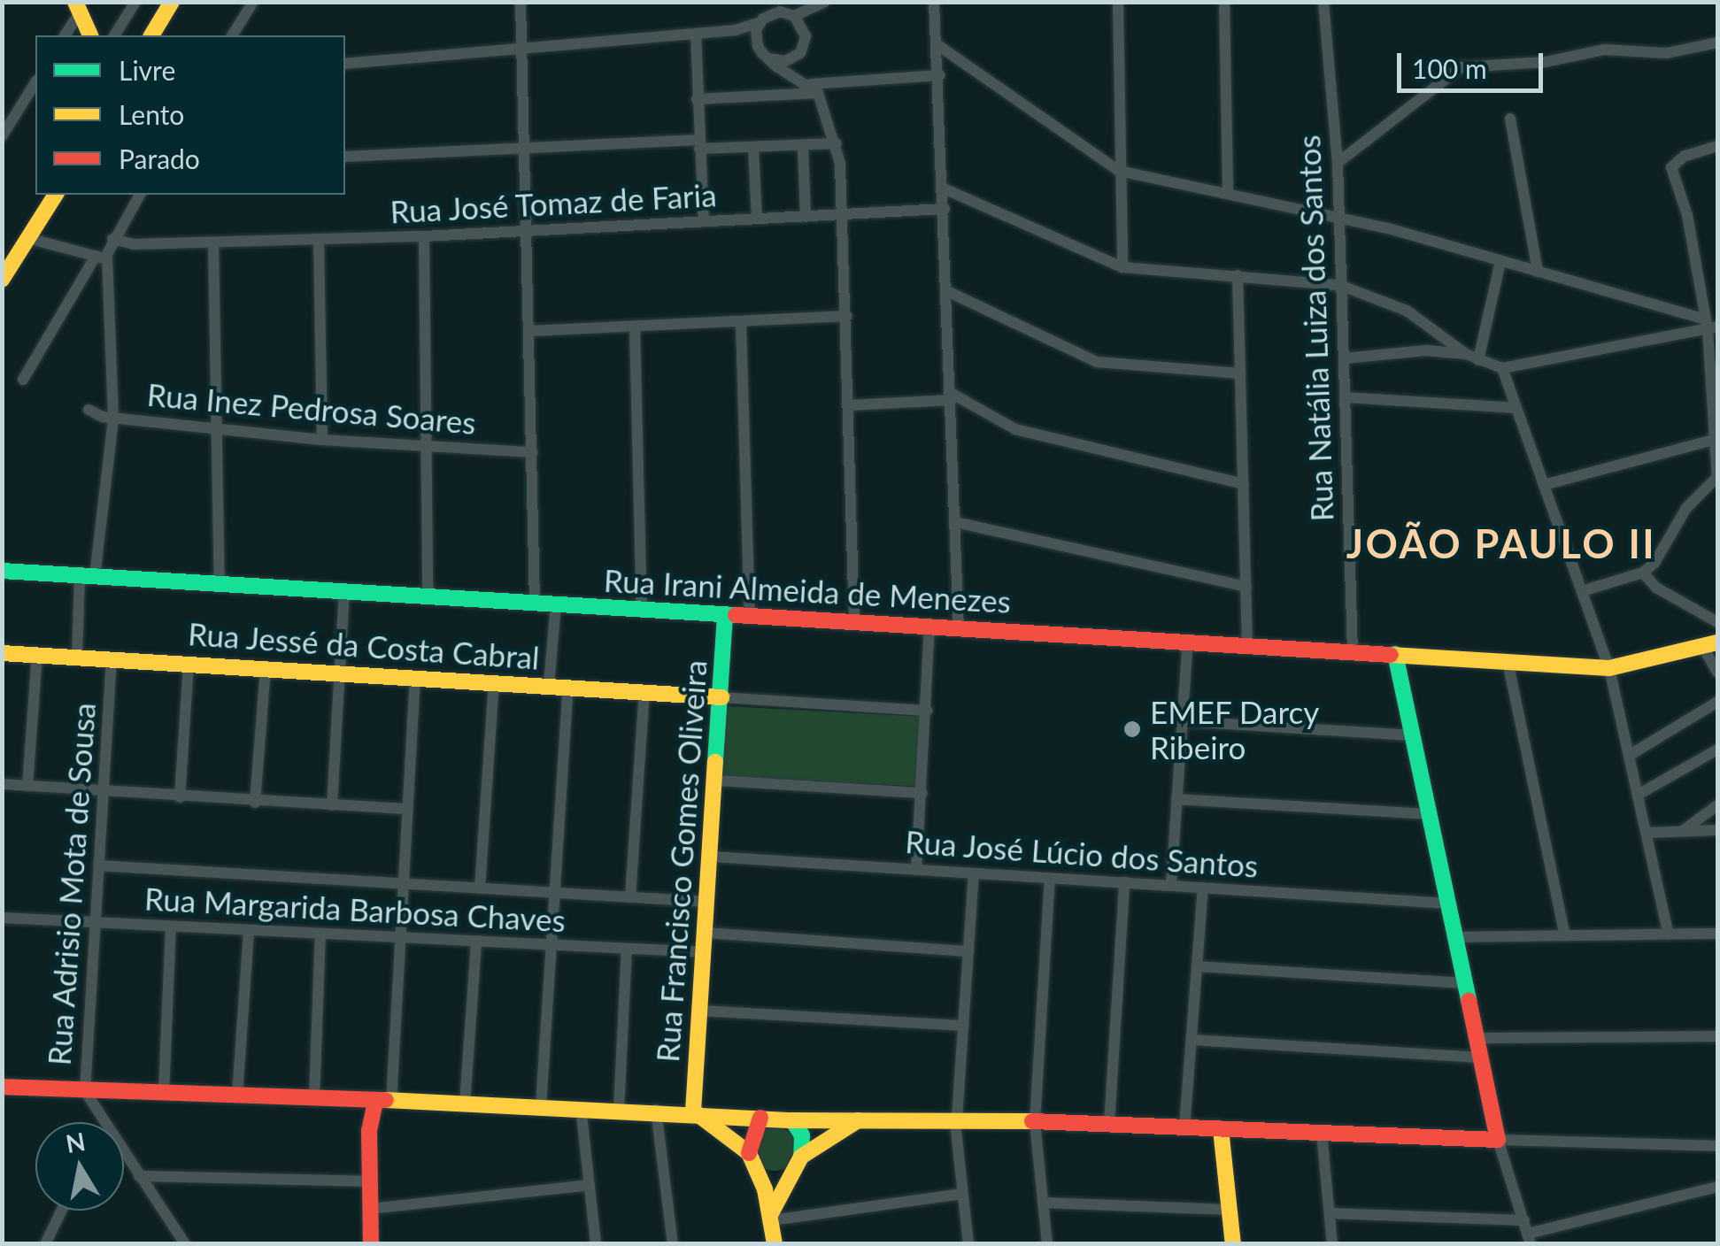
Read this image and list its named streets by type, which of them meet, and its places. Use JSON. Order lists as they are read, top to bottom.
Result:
{
  "streets": {
    "street": [
      "Rua José Tomaz de Faria",
      "Rua Natália Luiza dos Santos",
      "Rua Inez Pedrosa Soares",
      "Rua Irani Almeida de Menezes",
      "Rua Jessé da Costa Cabral",
      "Rua José Lúcio dos Santos",
      "Rua Francisco Gomes Oliveira",
      "Rua Adrisio Mota de Sousa",
      "Rua Margarida Barbosa Chaves"
    ]
  },
  "crossings": [
    ["Rua Natália Luiza dos Santos", "Rua Irani Almeida de Menezes"],
    ["Rua Irani Almeida de Menezes", "Rua Francisco Gomes Oliveira"],
    ["Rua Jessé da Costa Cabral", "Rua Francisco Gomes Oliveira"],
    ["Rua Jessé da Costa Cabral", "Rua Adrisio Mota de Sousa"],
    ["Rua José Lúcio dos Santos", "Rua Francisco Gomes Oliveira"],
    ["Rua Francisco Gomes Oliveira", "Rua Margarida Barbosa Chaves"],
    ["Rua Adrisio Mota de Sousa", "Rua Margarida Barbosa Chaves"]
  ],
  "districts": ["JOÃO PAULO II"],
  "places": ["EMEF Darcy Ribeiro"],
  "legend": ["Livre", "Lento", "Parado"],
  "scale_bar": "100 m",
  "north": "top"
}
